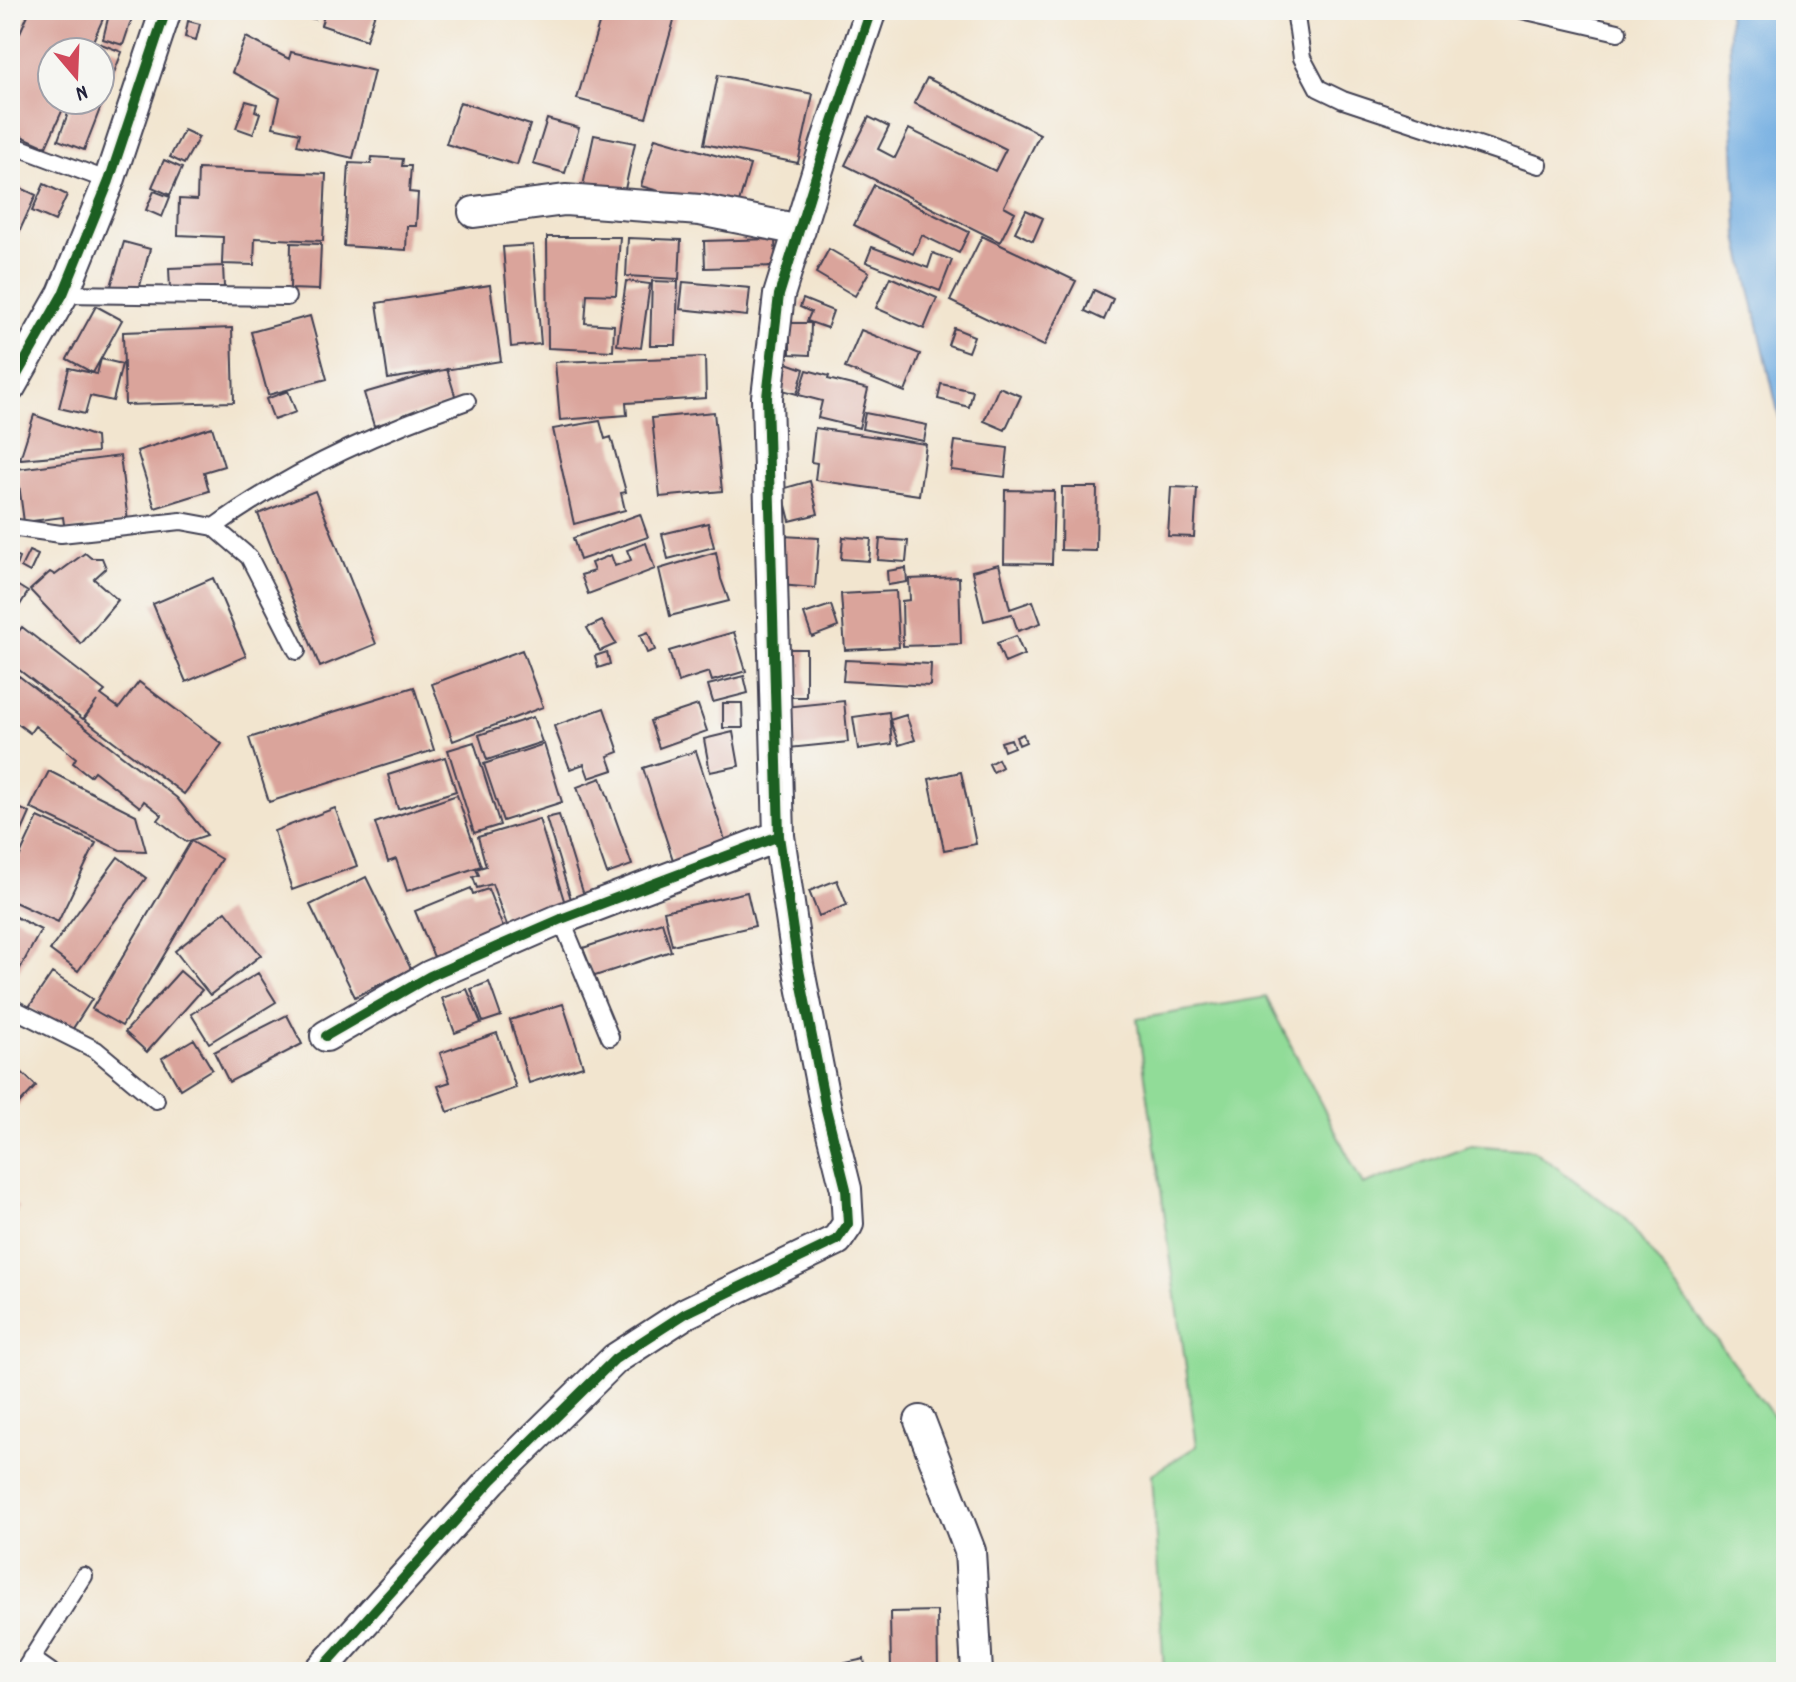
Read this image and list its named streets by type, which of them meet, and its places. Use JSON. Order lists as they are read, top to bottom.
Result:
{
  "north": "bottom"
}
